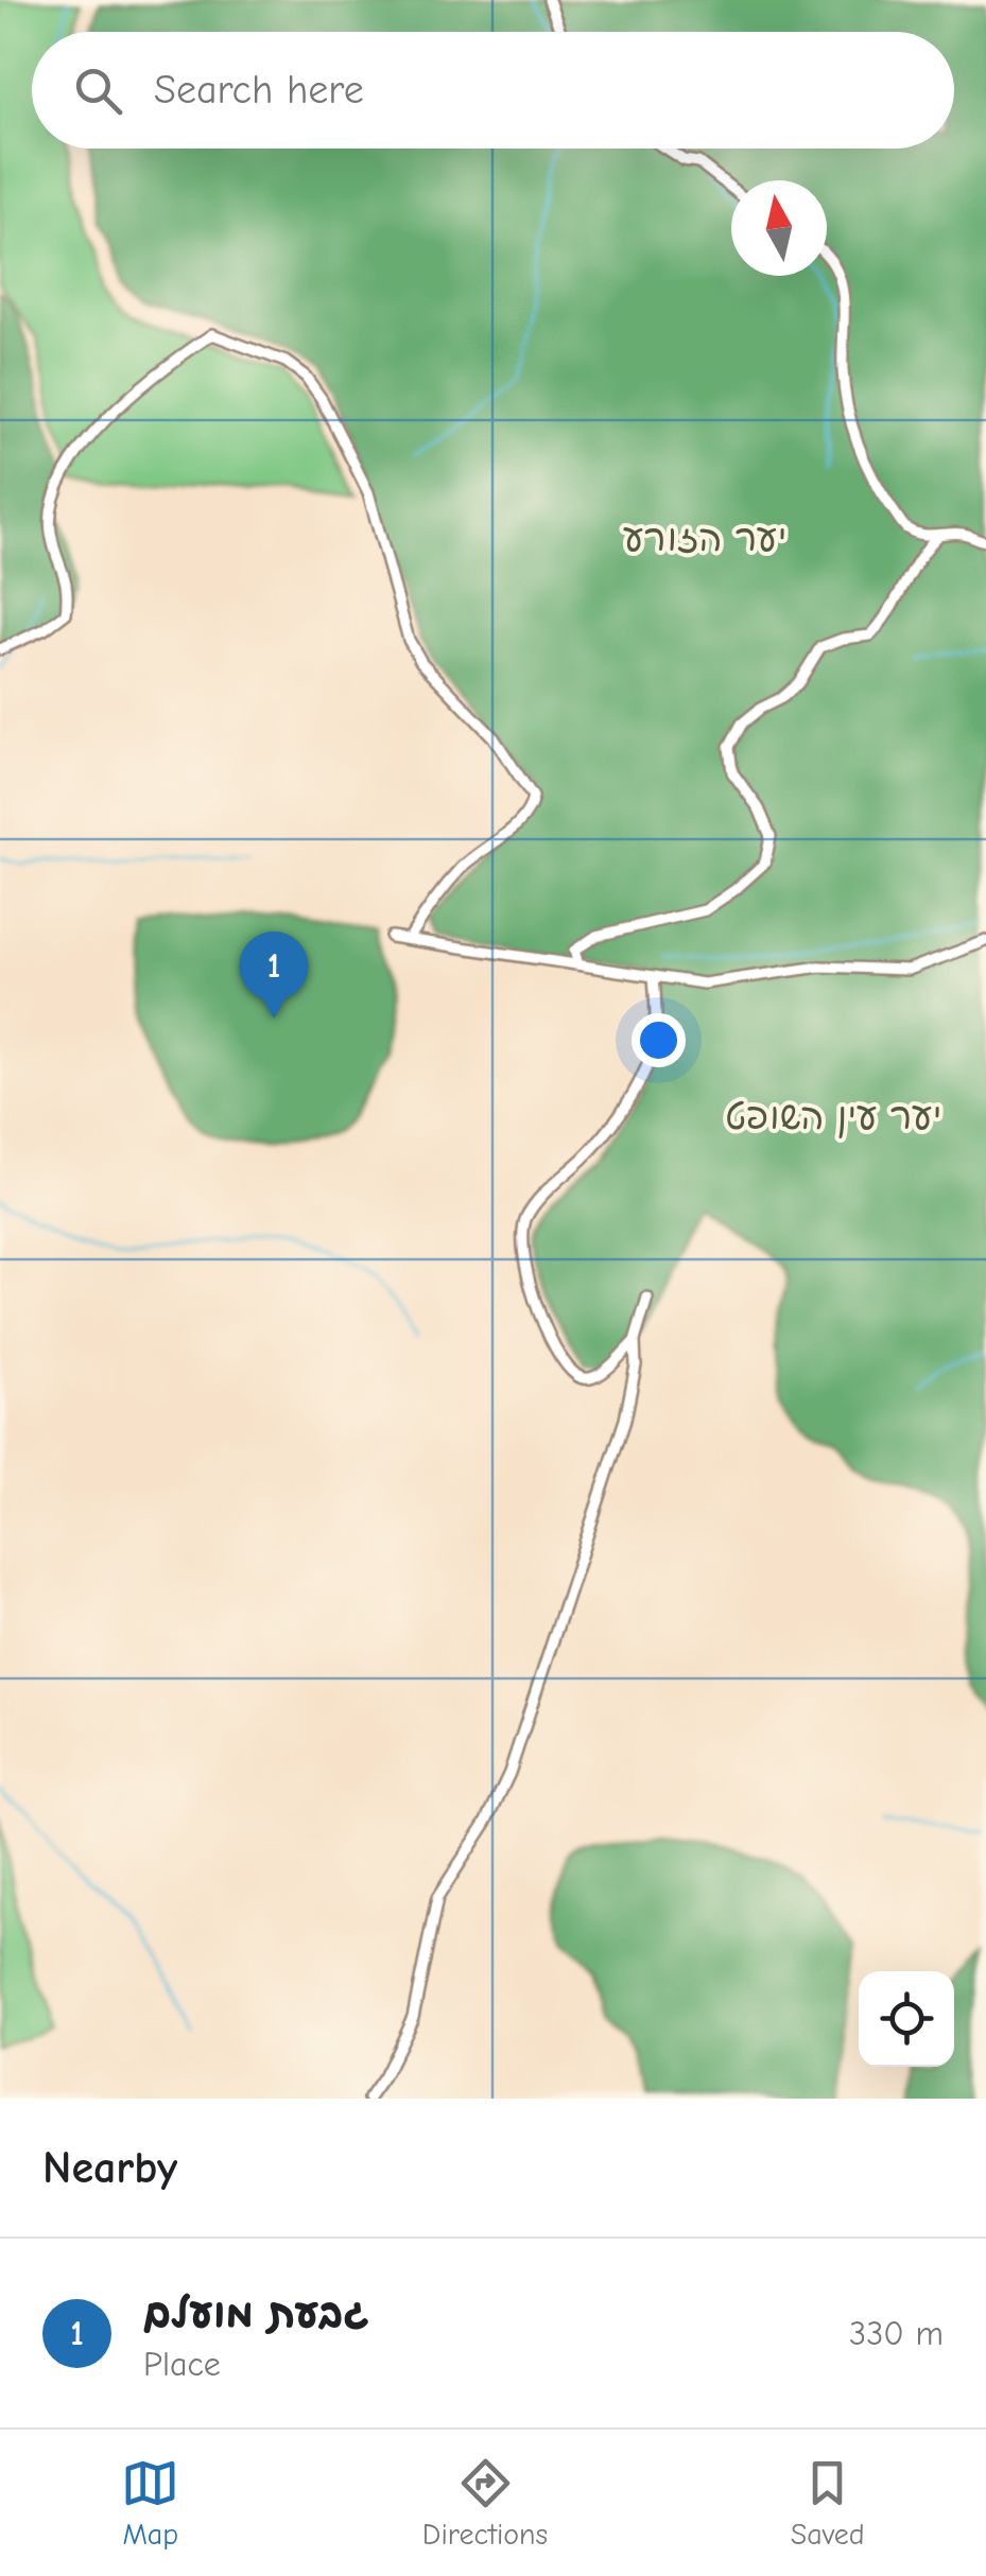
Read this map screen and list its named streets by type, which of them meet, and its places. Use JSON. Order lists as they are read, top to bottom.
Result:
{
  "parks": ["יער הזורע", "יער עין השופט"],
  "north": "top",
  "page": {
    "search": "Search here",
    "pins": "1",
    "heading": "Nearby",
    "list": [
      {
        "mark": "1",
        "name": "גבעת מועלם",
        "note": "Place",
        "value": "330 m"
      }
    ],
    "nav": ["Map", "Directions", "Saved"]
  }
}
